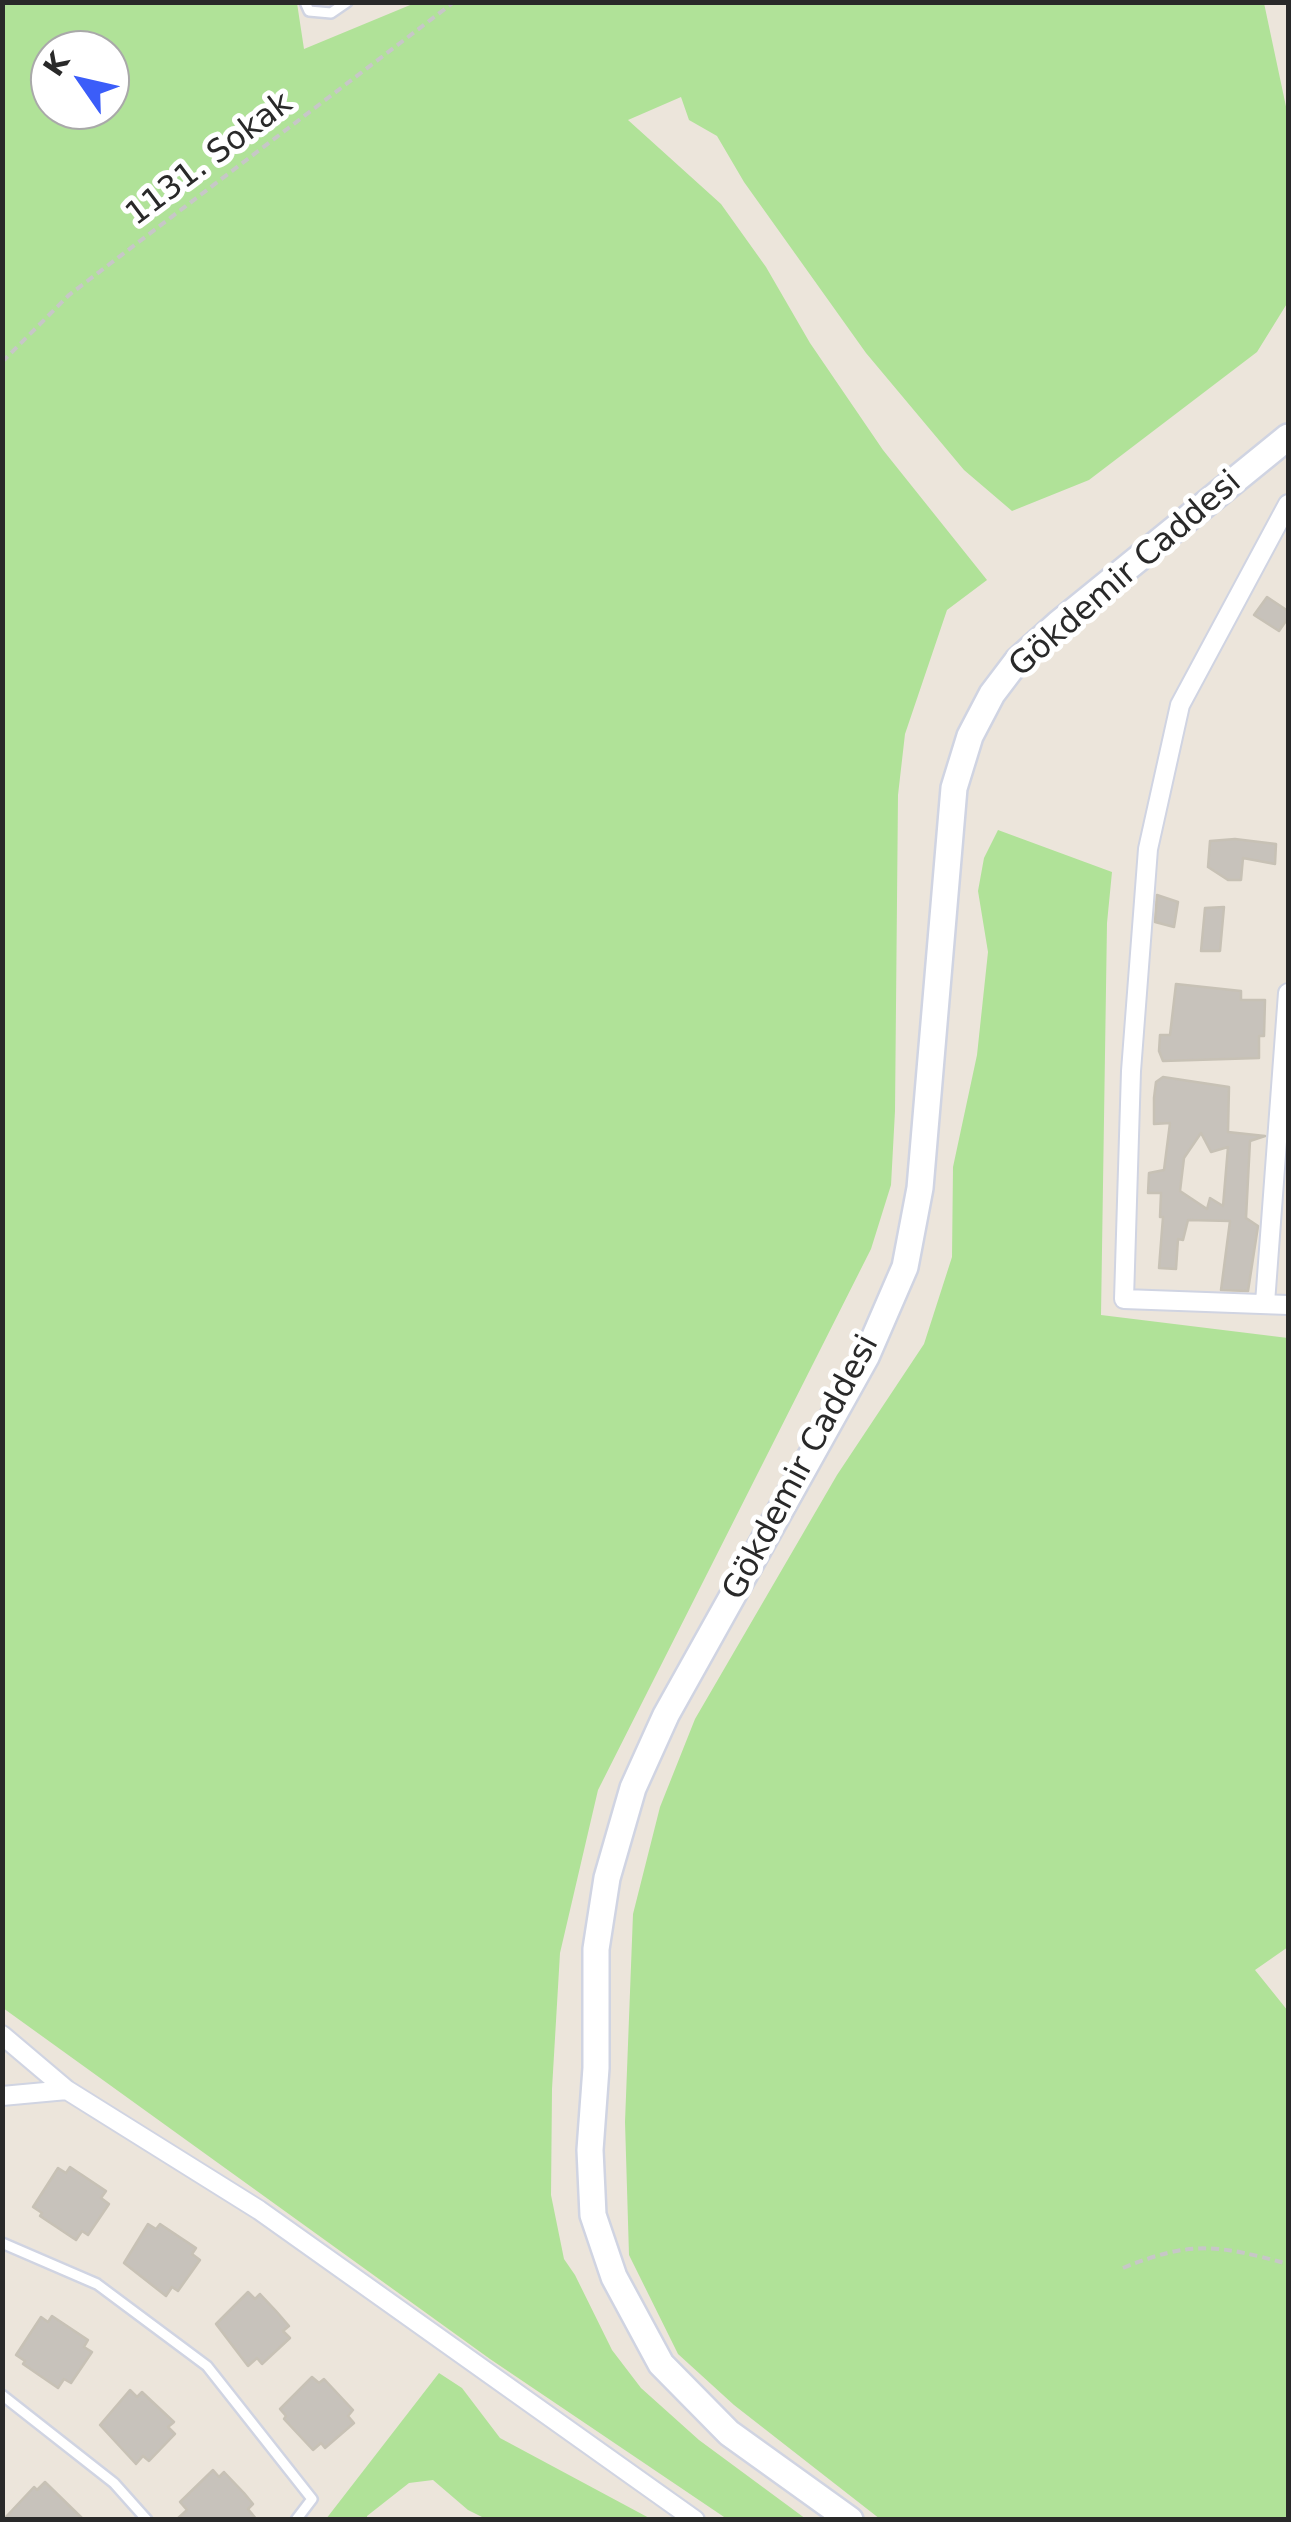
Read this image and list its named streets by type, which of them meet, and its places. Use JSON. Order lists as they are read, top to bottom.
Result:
{
  "streets": {
    "main road": ["Gökdemir Caddesi"],
    "path": ["1131. Sokak"]
  },
  "north": "top left"
}
